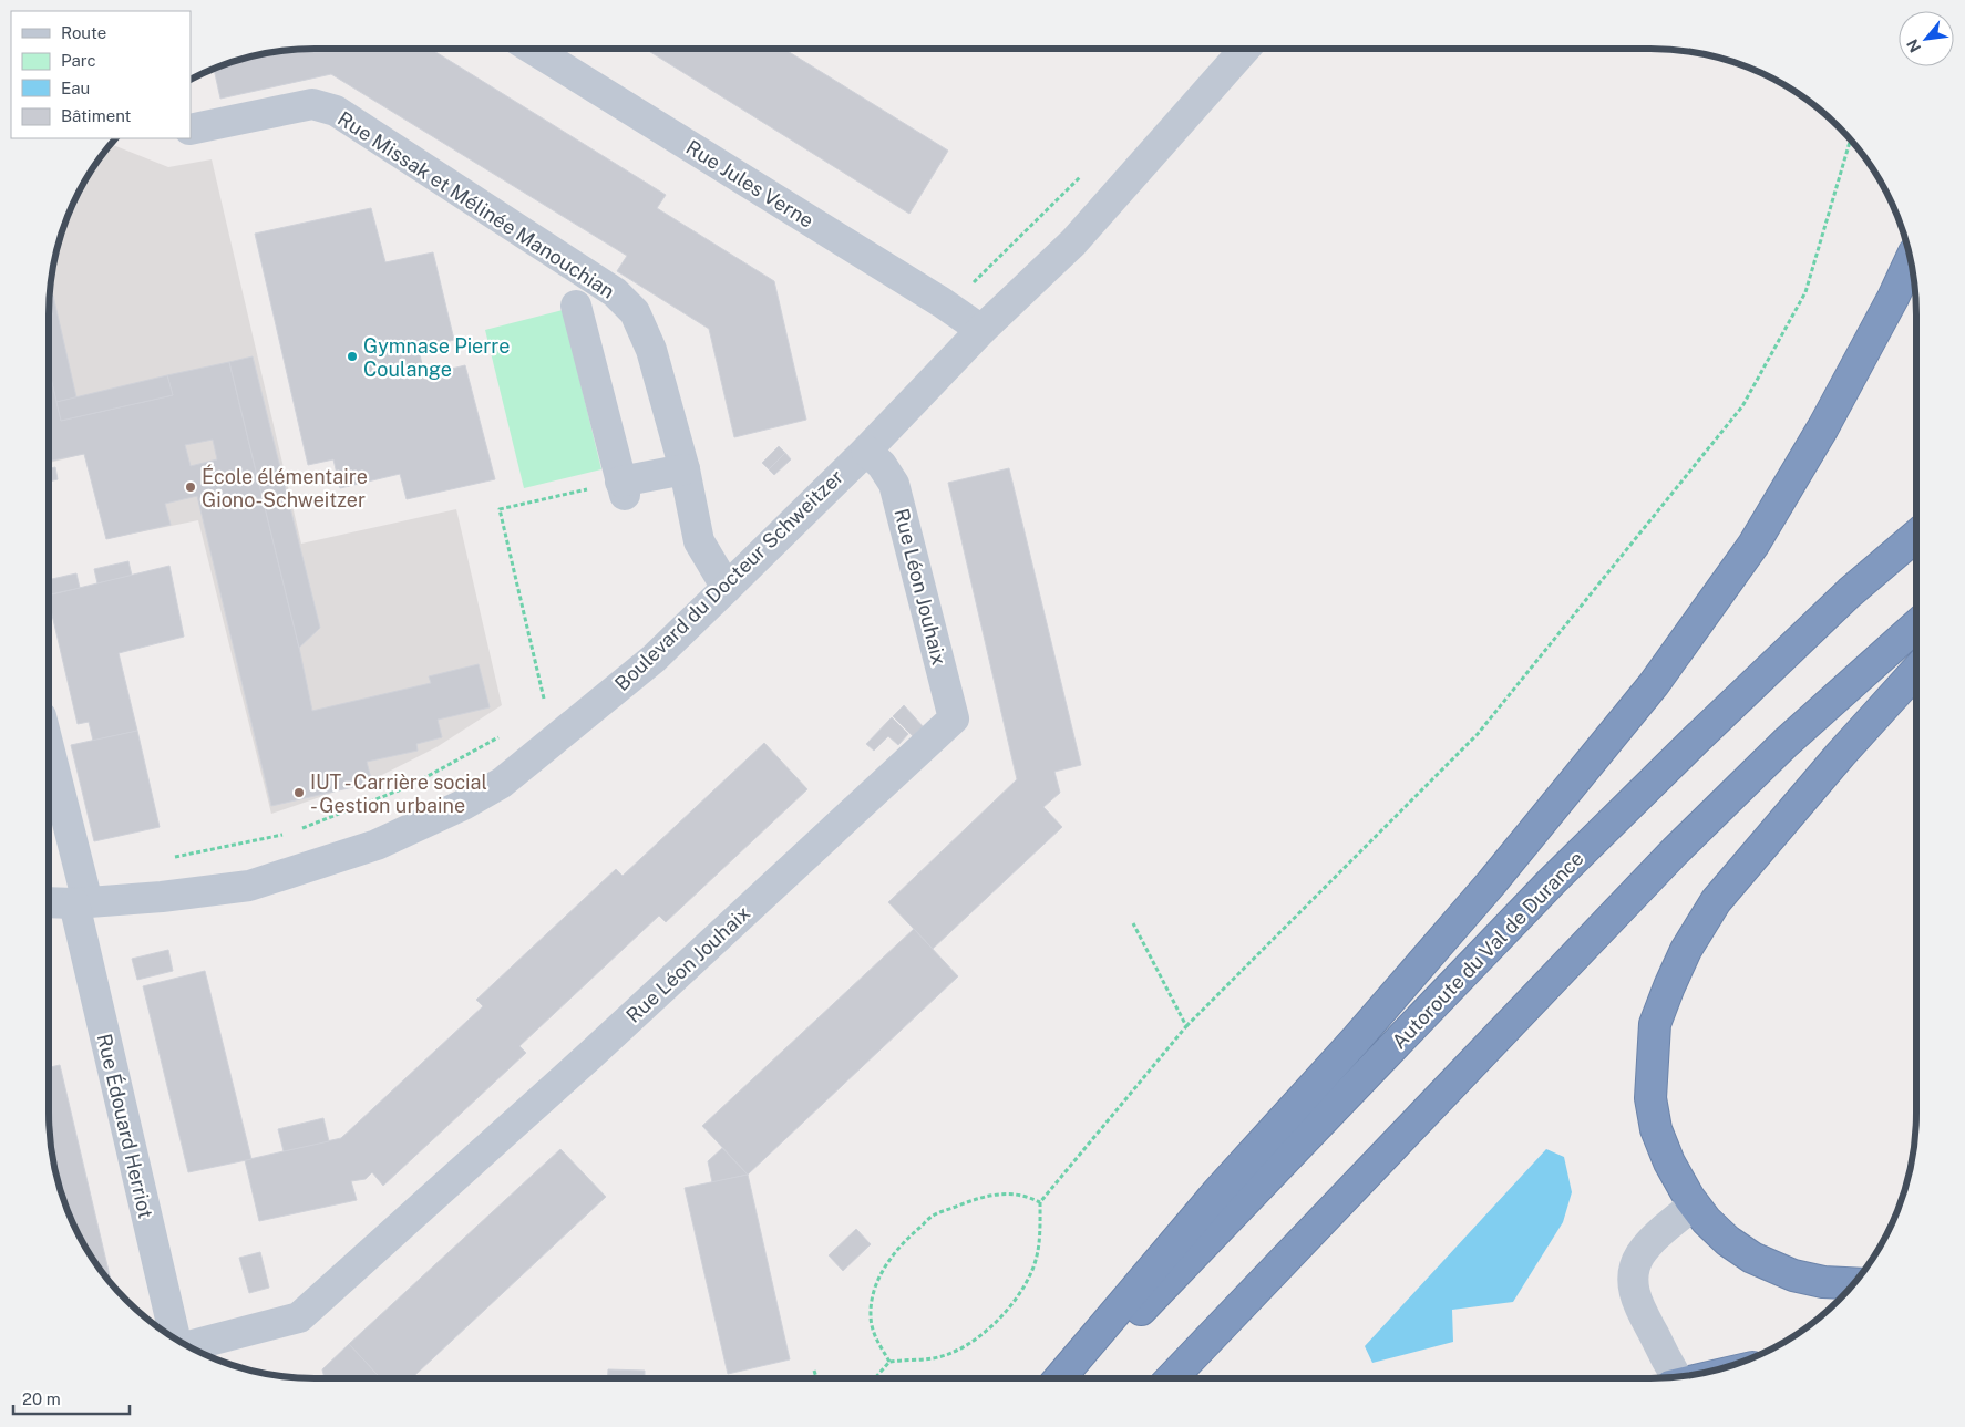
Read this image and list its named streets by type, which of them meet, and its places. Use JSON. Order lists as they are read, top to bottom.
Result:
{
  "streets": {
    "highway": ["Autoroute du Val de Durance"],
    "street": [
      "Rue Jules Verne",
      "Rue Missak et Mélinée Manouchian",
      "Boulevard du Docteur Schweitzer",
      "Rue Léon Jouhaix",
      "Rue Édouard Herriot"
    ]
  },
  "crossings": [
    ["Rue Jules Verne", "Boulevard du Docteur Schweitzer"],
    ["Rue Missak et Mélinée Manouchian", "Boulevard du Docteur Schweitzer"],
    ["Boulevard du Docteur Schweitzer", "Rue Léon Jouhaix"],
    ["Boulevard du Docteur Schweitzer", "Rue Édouard Herriot"]
  ],
  "places": ["Gymnase Pierre Coulange", "École élémentaire Giono-Schweitzer", "IUT - Carrière social - Gestion urbaine"],
  "legend": [
    "Route",
    "Parc",
    "Eau",
    "Bâtiment"
  ],
  "scale_bar": "20 m",
  "north": "bottom left"
}
